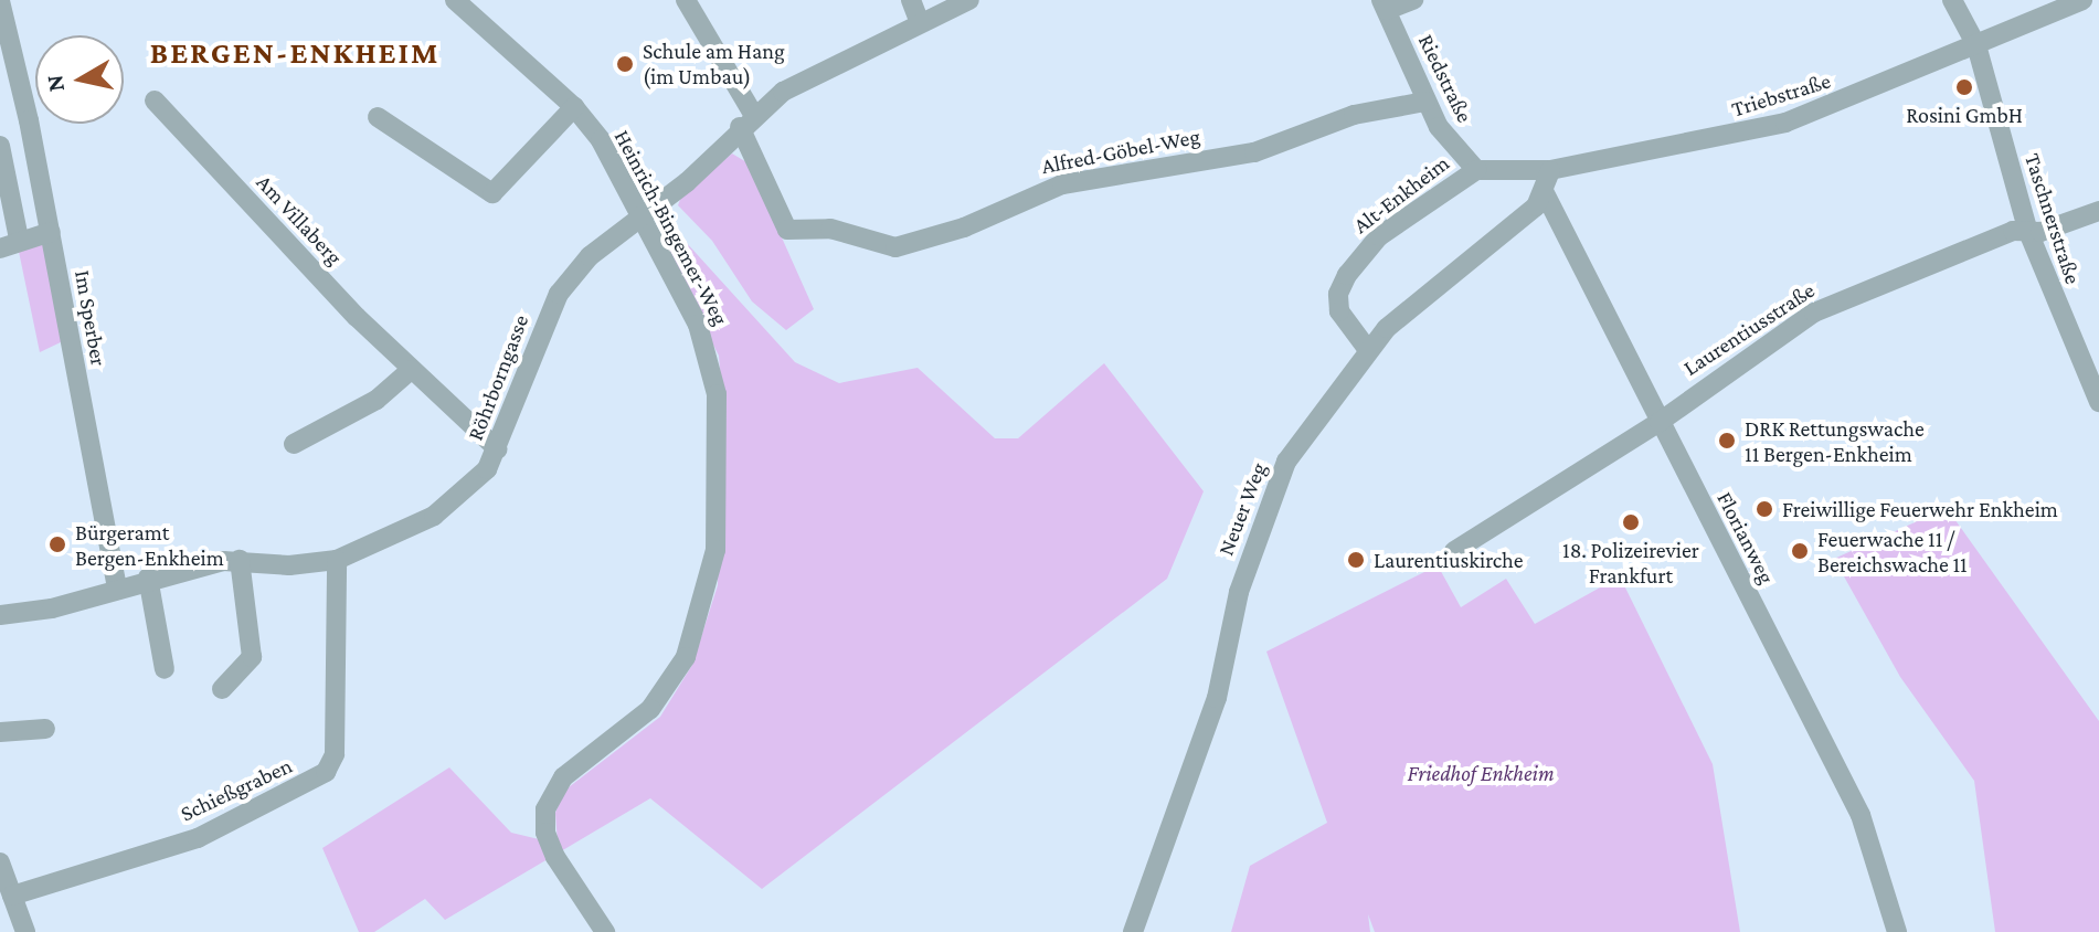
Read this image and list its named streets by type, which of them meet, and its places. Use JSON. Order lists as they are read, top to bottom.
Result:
{
  "streets": {
    "street": [
      "Riedstraße",
      "Triebstraße",
      "Alfred-Göbel-Weg",
      "Alt-Enkheim",
      "Taschnerstraße",
      "Am Villaberg",
      "Heinrich-Bingemer-Weg",
      "Im Sperber",
      "Laurentiusstraße",
      "Röhrborngasse",
      "Neuer Weg",
      "Florianweg",
      "Schießgraben"
    ]
  },
  "crossings": [
    ["Riedstraße", "Triebstraße"],
    ["Riedstraße", "Alfred-Göbel-Weg"],
    ["Riedstraße", "Alt-Enkheim"],
    ["Triebstraße", "Alt-Enkheim"],
    ["Triebstraße", "Taschnerstraße"],
    ["Alfred-Göbel-Weg", "Röhrborngasse"],
    ["Alt-Enkheim", "Neuer Weg"],
    ["Taschnerstraße", "Laurentiusstraße"],
    ["Am Villaberg", "Röhrborngasse"],
    ["Heinrich-Bingemer-Weg", "Röhrborngasse"],
    ["Im Sperber", "Röhrborngasse"],
    ["Laurentiusstraße", "Florianweg"],
    ["Röhrborngasse", "Schießgraben"],
    ["Neuer Weg", "Florianweg"]
  ],
  "districts": ["BERGEN-ENKHEIM"],
  "parks": ["Friedhof Enkheim"],
  "places": [
    "Schule am Hang (im Umbau)",
    "Rosini GmbH",
    "DRK Rettungswache 11 Bergen-Enkheim",
    "Freiwillige Feuerwehr Enkheim",
    "18. Polizeirevier Frankfurt",
    "Bürgeramt Bergen-Enkheim",
    "Feuerwache 11 / Bereichswache 11",
    "Laurentiuskirche"
  ],
  "north": "left"
}
